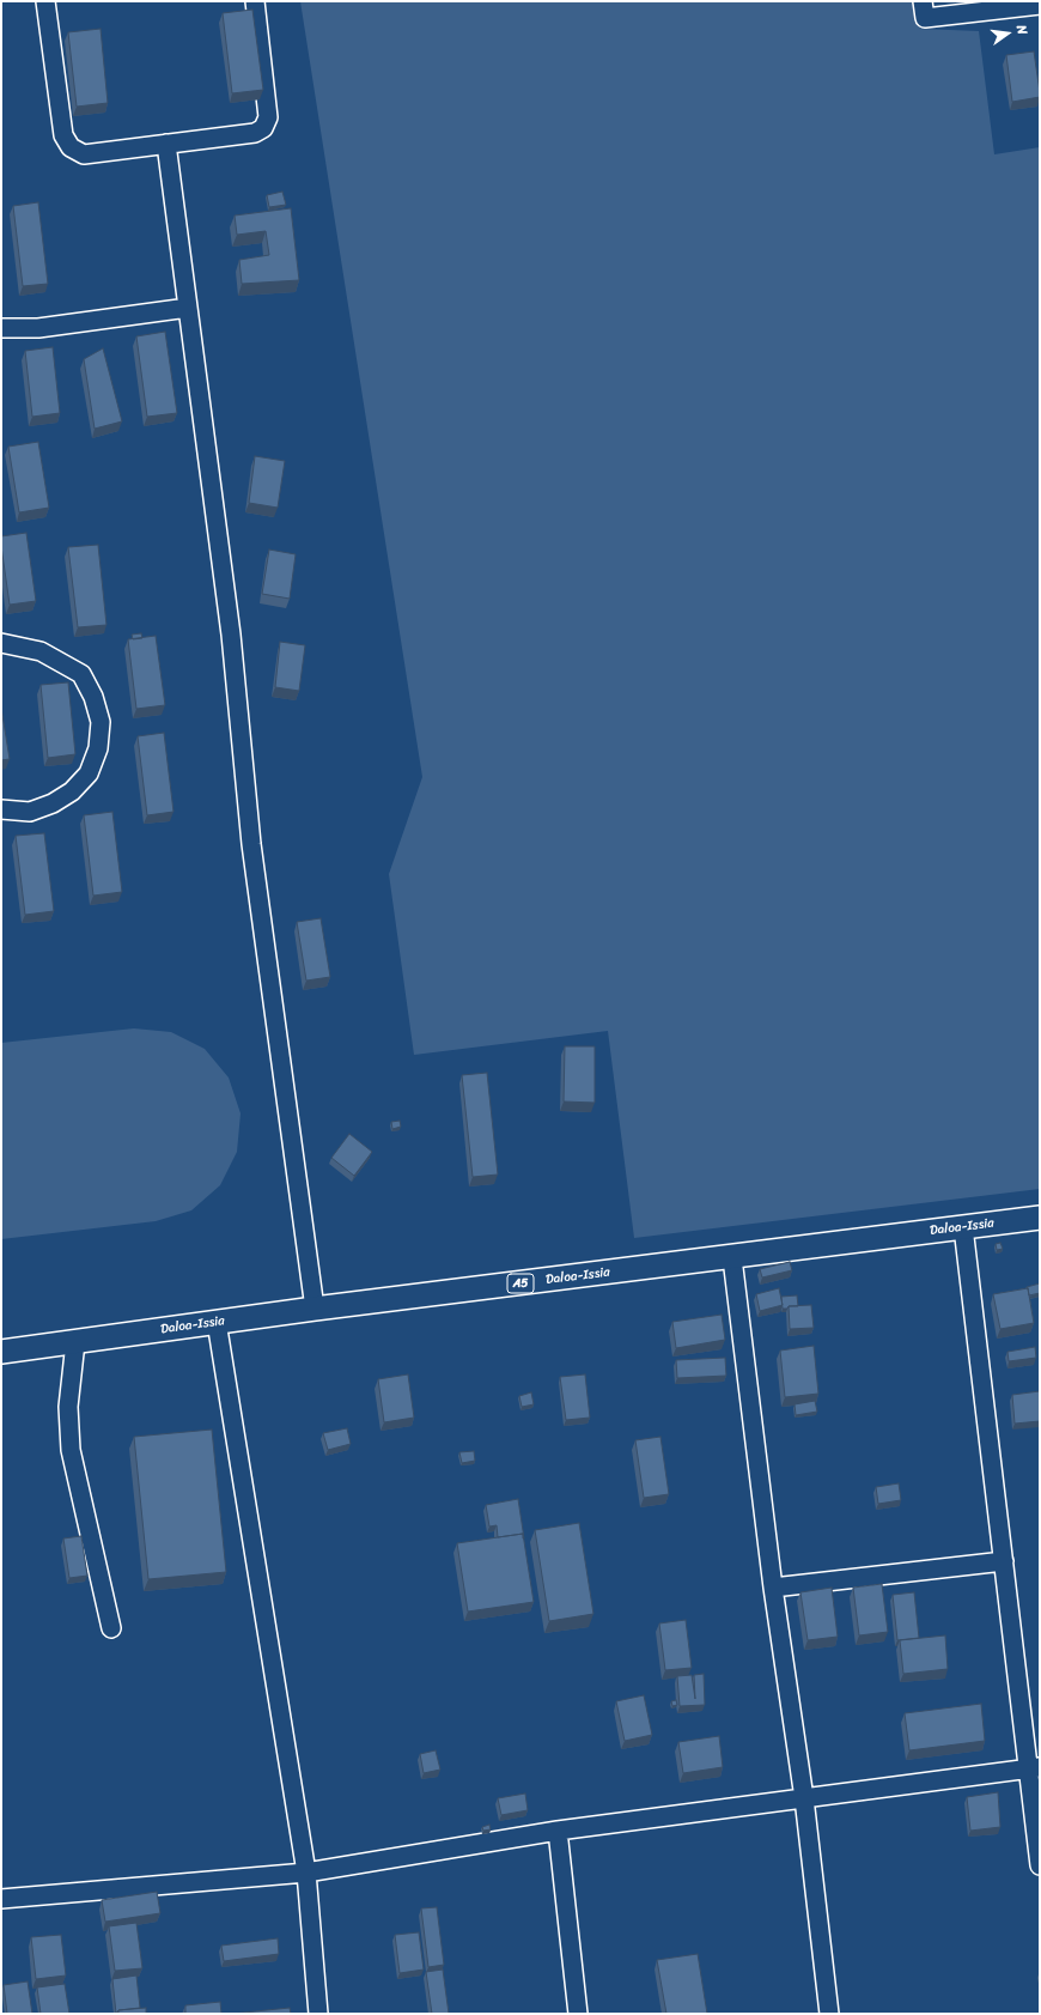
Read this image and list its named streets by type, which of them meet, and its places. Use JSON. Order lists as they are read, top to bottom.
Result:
{
  "streets": {
    "main road": ["Daloa-Issia", "A5"]
  },
  "north": "right"
}
